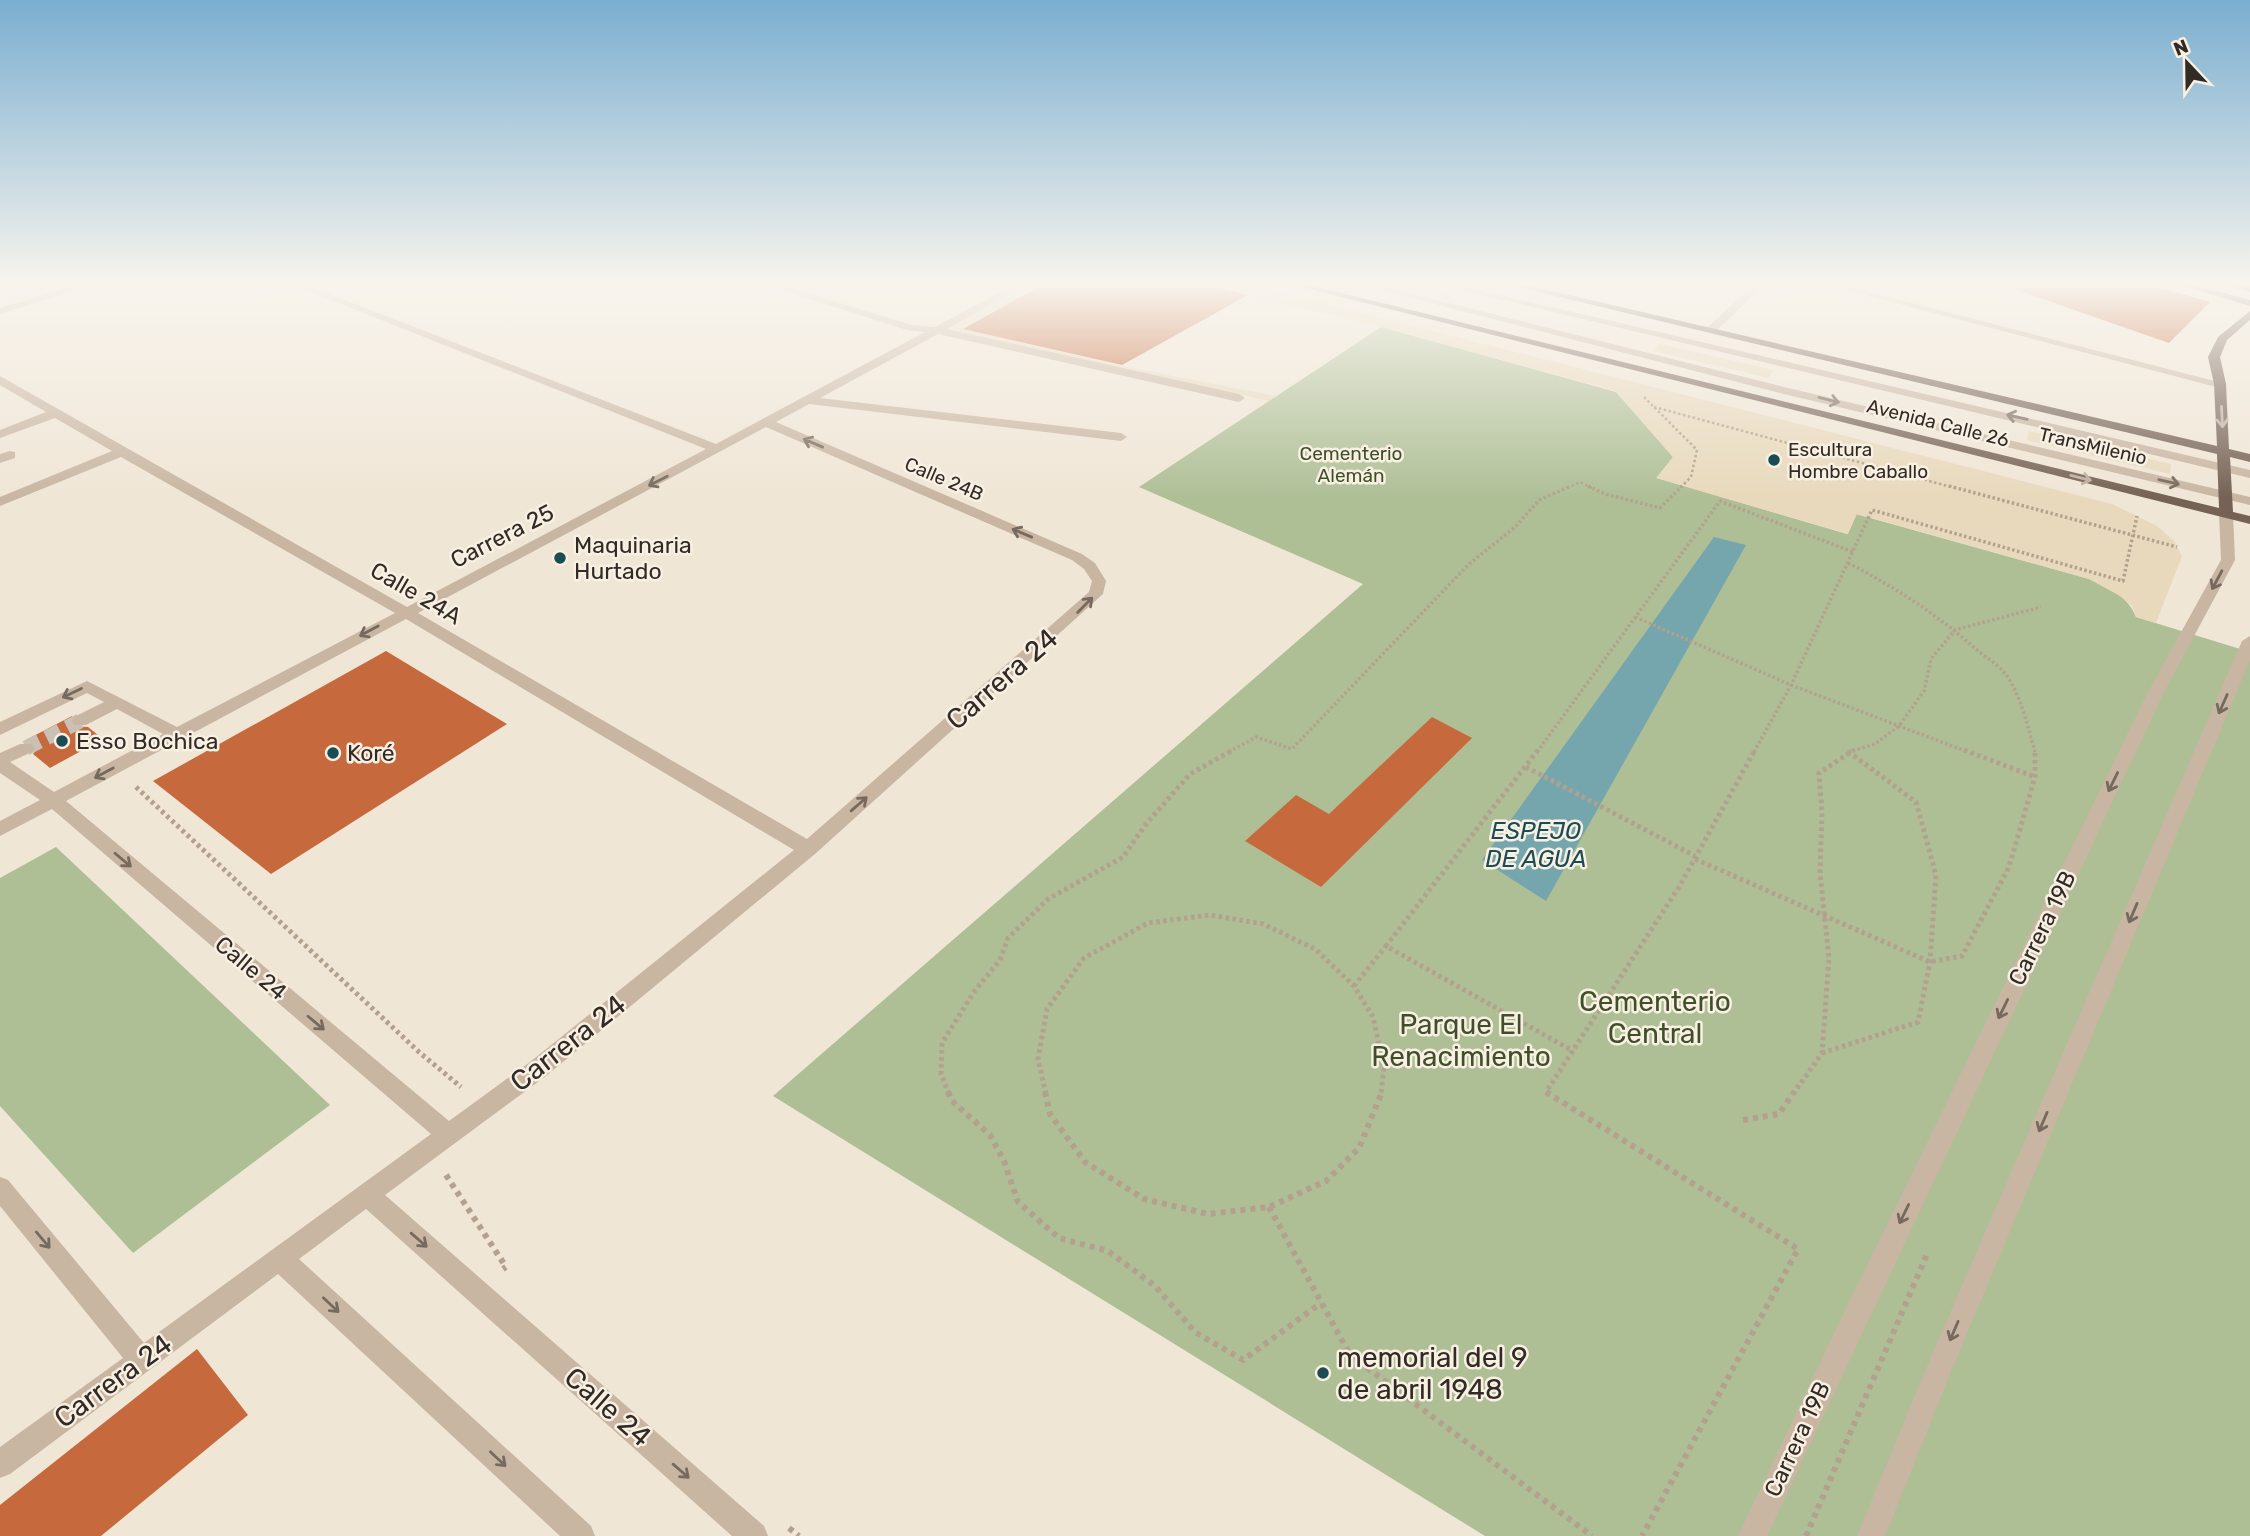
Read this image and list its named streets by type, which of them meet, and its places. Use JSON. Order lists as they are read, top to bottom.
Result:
{
  "streets": {
    "main road": ["Avenida Calle 26", "Carrera 19B"],
    "street": [
      "TransMilenio",
      "Calle 24B",
      "Carrera 25",
      "Calle 24A",
      "Carrera 24",
      "Calle 24"
    ]
  },
  "crossings": [
    ["Avenida Calle 26", "TransMilenio"],
    ["Avenida Calle 26", "Carrera 19B"],
    ["TransMilenio", "Carrera 19B"],
    ["Calle 24B", "Carrera 25"],
    ["Calle 24B", "Carrera 24"],
    ["Carrera 25", "Calle 24A"],
    ["Carrera 25", "Calle 24"],
    ["Calle 24A", "Carrera 24"],
    ["Carrera 24", "Calle 24"]
  ],
  "one_way": ["Carrera 25", "Carrera 19B"],
  "water": ["ESPEJO DE AGUA"],
  "parks": ["Cementerio Alemán", "Cementerio Central", "Parque El Renacimiento"],
  "places": [
    "Escultura Hombre Caballo",
    "Maquinaria Hurtado",
    "Esso Bochica",
    "Koré",
    "memorial del 9 de abril 1948"
  ],
  "north": "top"
}
